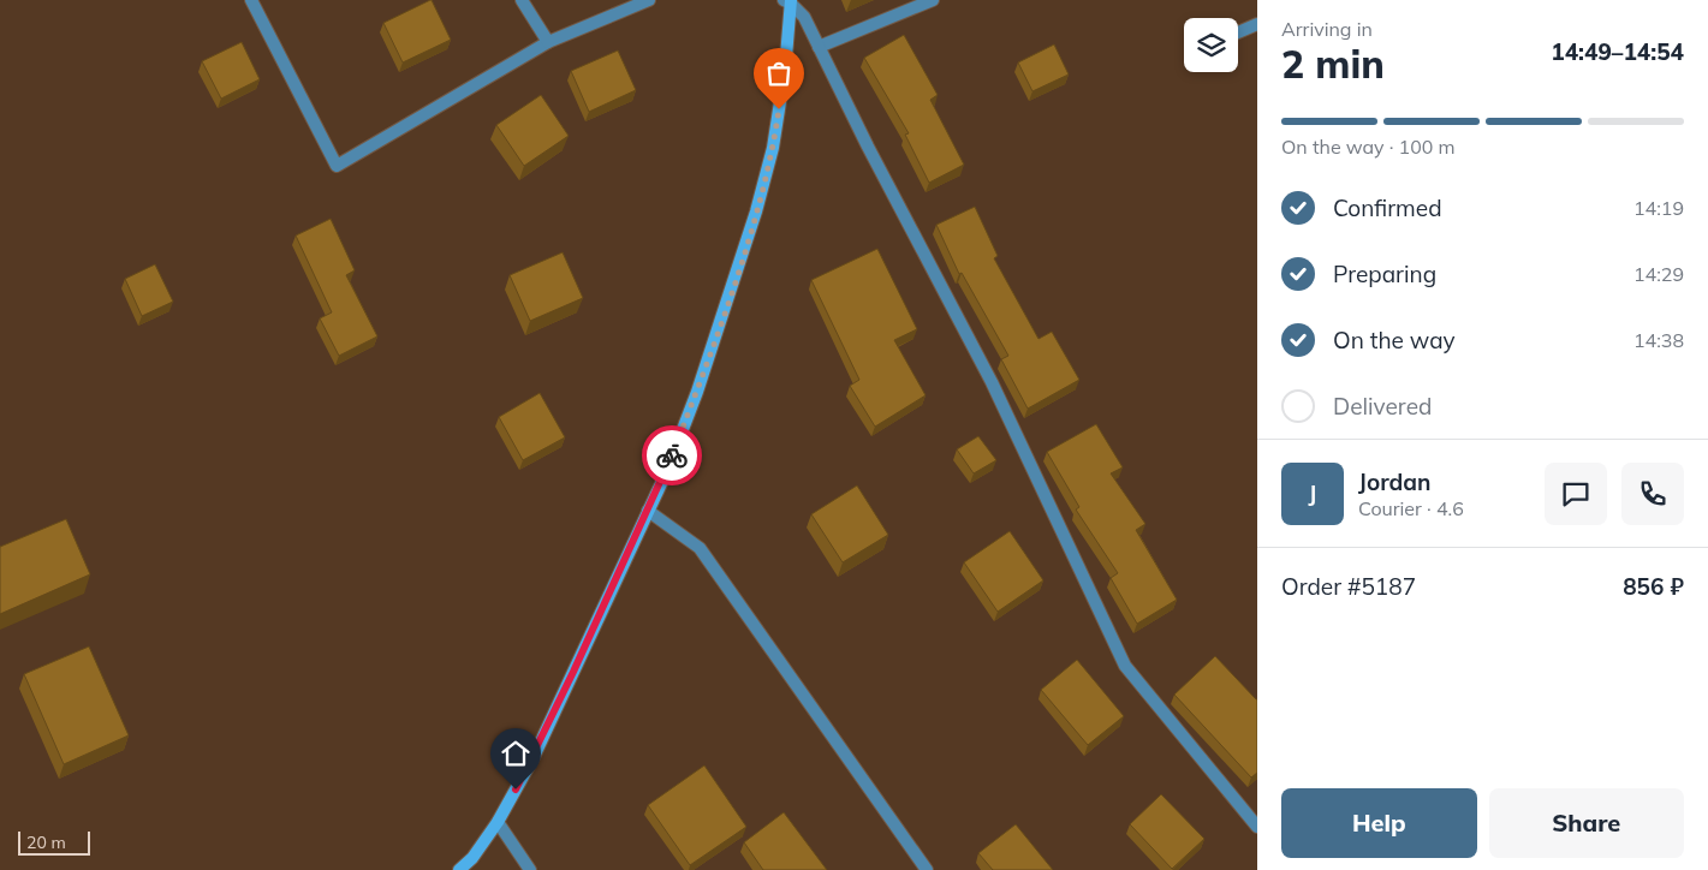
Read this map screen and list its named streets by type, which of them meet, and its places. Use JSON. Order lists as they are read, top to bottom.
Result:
{
  "scale_bar": "20 m",
  "page": {
    "heading": ["2 min", "Arriving in", "14:49–14:54"],
    "panel": [
      "Jordan",
      "Courier · 4.6",
      "Order #5187",
      "856 ₽"
    ],
    "bar": "On the way · 100 m",
    "list": [
      ["Confirmed", "14:19"],
      ["Preparing", "14:29"],
      ["On the way", "14:38"],
      "Delivered"
    ],
    "round": "J",
    "buttons": ["Help", "Share"],
    "scale": "20 m"
  }
}
